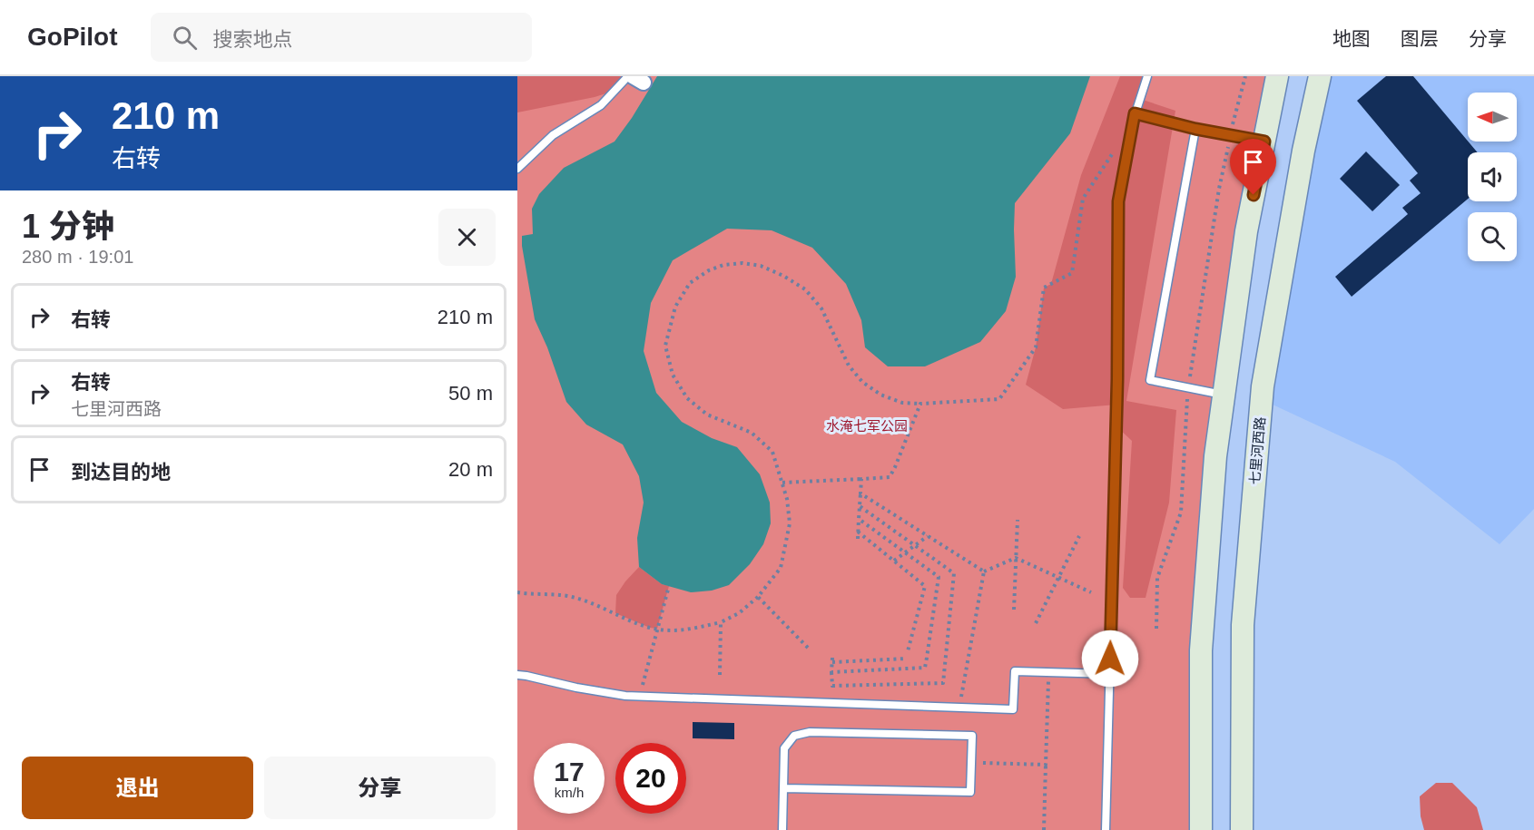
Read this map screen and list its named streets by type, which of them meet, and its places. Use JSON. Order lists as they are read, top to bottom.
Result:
{
  "streets": {
    "street": ["七里河西路"]
  },
  "parks": ["水淹七军公园"],
  "north": "left",
  "page": {
    "header": "GoPilot",
    "search": "搜索地点",
    "nav": ["地图", "图层", "分享"],
    "turn": ["210 m", "右转"],
    "heading": ["1 分钟", "280 m · 19:01"],
    "list": [
      {
        "name": "右转",
        "value": "210 m"
      },
      {
        "name": "右转",
        "note": "七里河西路",
        "value": "50 m"
      },
      {
        "name": "到达目的地",
        "value": "20 m"
      }
    ],
    "speed": "17 km/h",
    "limit": "20",
    "buttons": ["退出", "分享"]
  }
}
